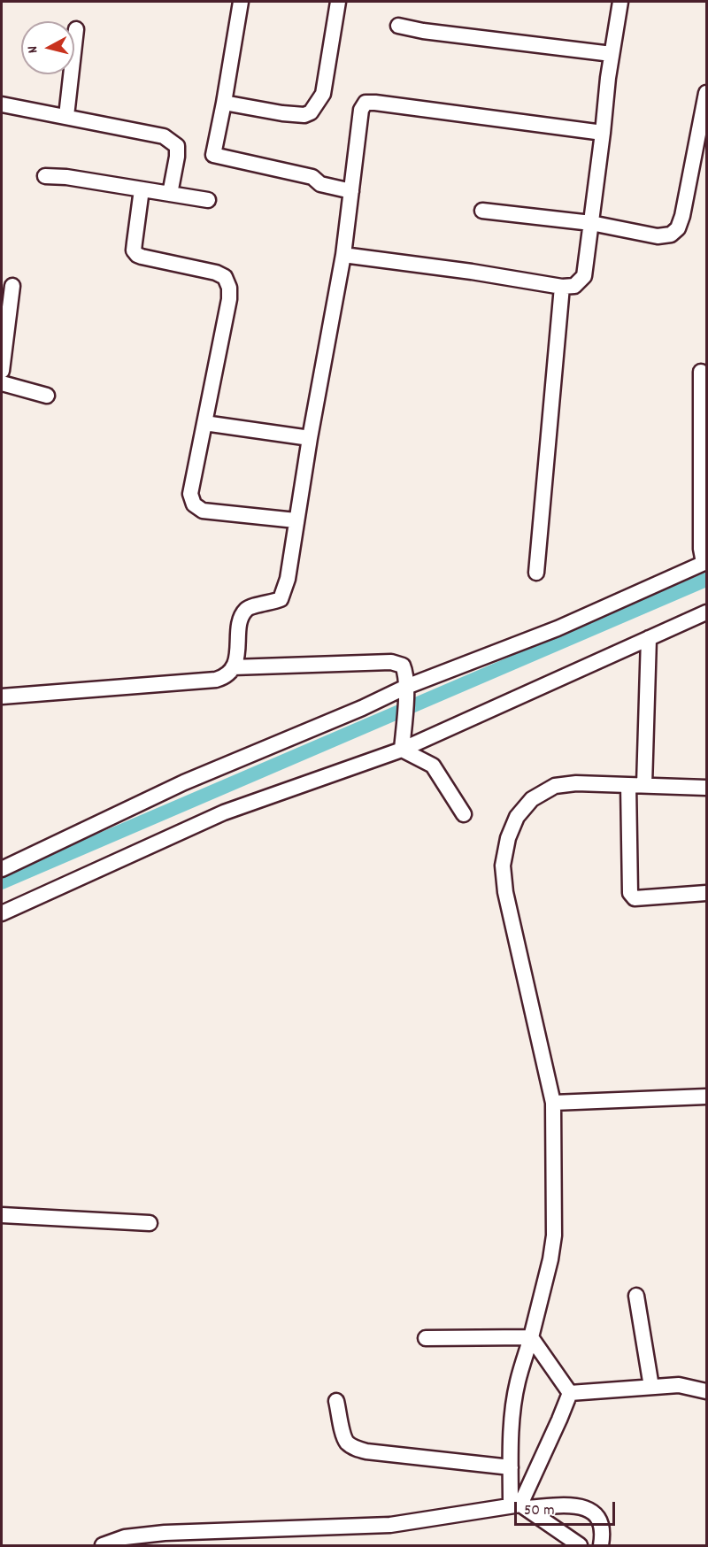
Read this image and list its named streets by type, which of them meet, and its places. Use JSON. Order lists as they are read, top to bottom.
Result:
{
  "scale_bar": "50 m",
  "north": "left"
}
